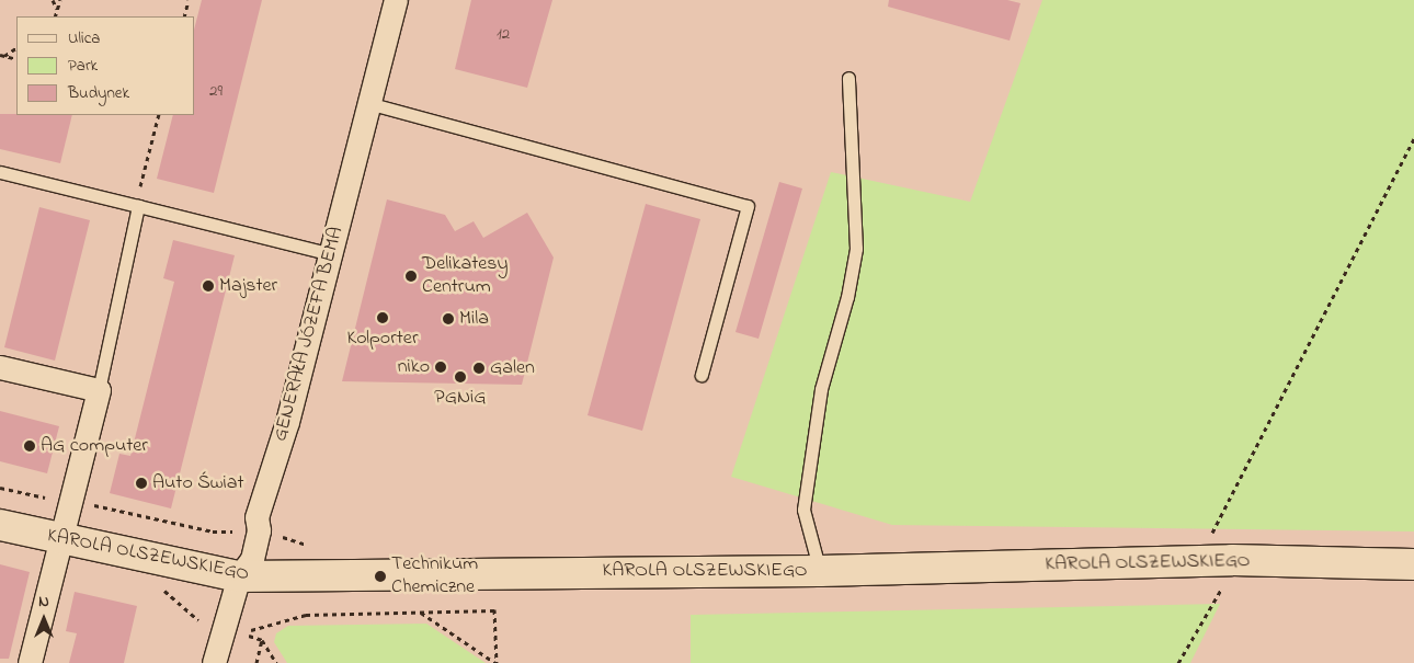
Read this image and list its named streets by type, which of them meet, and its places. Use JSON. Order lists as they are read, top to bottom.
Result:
{
  "streets": {
    "street": ["GENERAŁA JÓZEFA BEMA", "KAROLA OLSZEWSKIEGO"]
  },
  "crossings": [
    ["GENERAŁA JÓZEFA BEMA", "KAROLA OLSZEWSKIEGO"]
  ],
  "places": [
    "Delikatesy Centrum",
    "Majster",
    "Kolporter",
    "Mila",
    "niko",
    "Galen",
    "PGNiG",
    "AG computer",
    "Auto Świat",
    "Technikum Chemiczne"
  ],
  "house_numbers": ["12", "29"],
  "legend": ["Ulica", "Park", "Budynek"],
  "north": "top"
}
